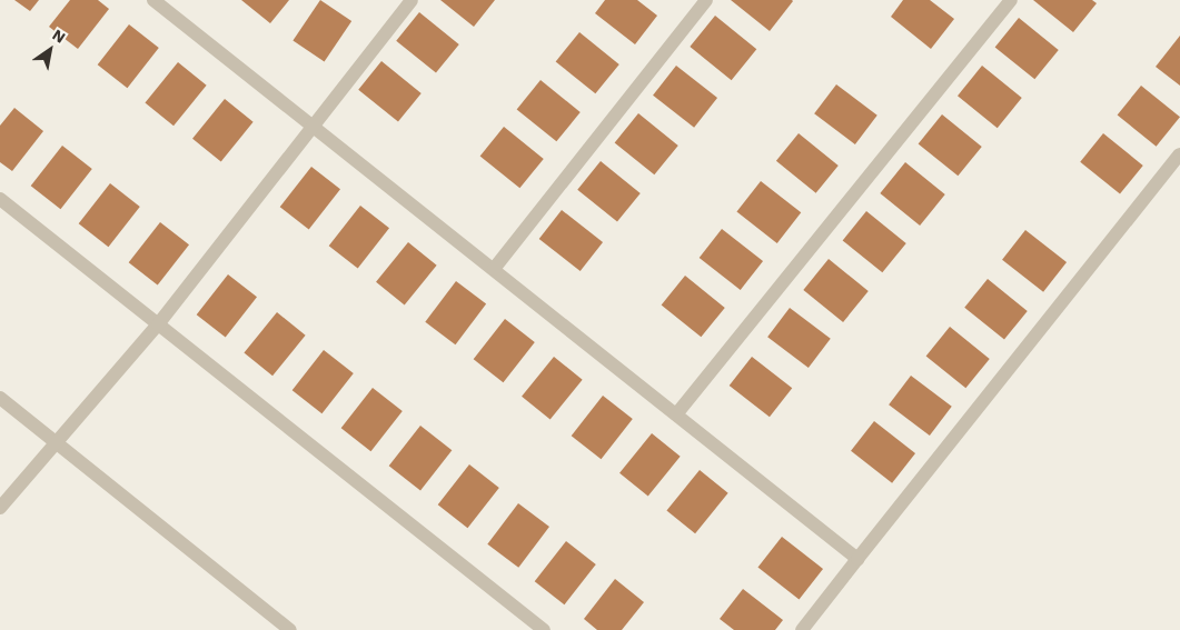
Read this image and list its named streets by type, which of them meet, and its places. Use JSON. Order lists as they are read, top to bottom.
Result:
{
  "north": "top right"
}
